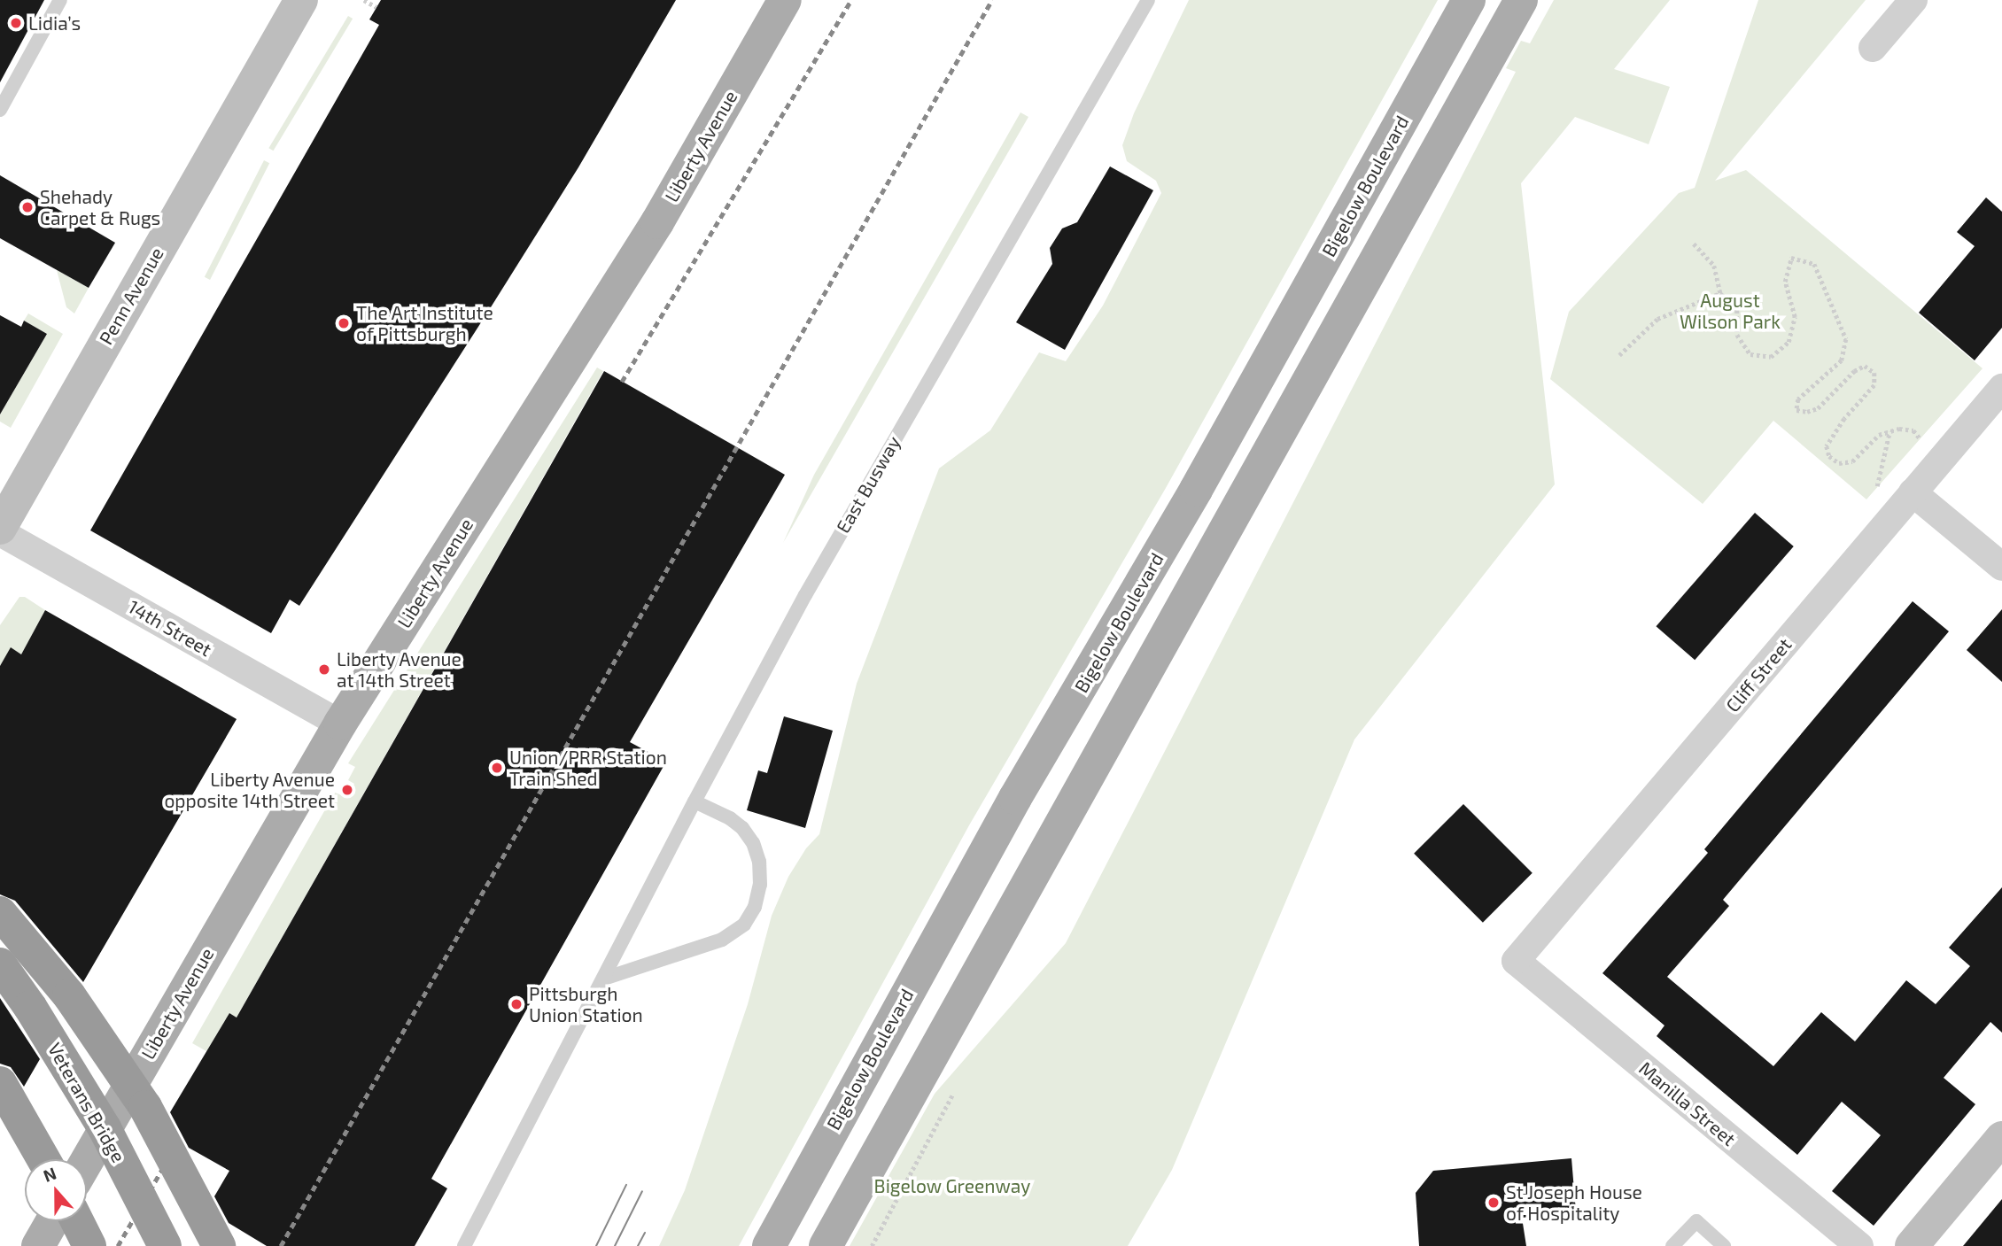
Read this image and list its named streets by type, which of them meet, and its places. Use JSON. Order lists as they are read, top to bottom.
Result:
{
  "streets": {
    "highway": ["Veterans Bridge"],
    "main road": ["Liberty Avenue", "Bigelow Boulevard"],
    "street": [
      "Penn Avenue",
      "14th Street",
      "Cliff Street",
      "Manilla Street"
    ],
    "lane": ["East Busway"]
  },
  "crossings": [
    ["Liberty Avenue", "14th Street"],
    ["Penn Avenue", "14th Street"],
    ["Cliff Street", "Manilla Street"]
  ],
  "parks": ["August Wilson Park", "Bigelow Greenway"],
  "places": [
    "Lidia’s",
    "Shehady Carpet & Rugs",
    "The Art Institute of Pittsburgh",
    "Liberty Avenue at 14th Street",
    "Union/PRR Station Train Shed",
    "Liberty Avenue opposite 14th Street",
    "Pittsburgh Union Station",
    "St Joseph House of Hospitality"
  ],
  "north": "top"
}
